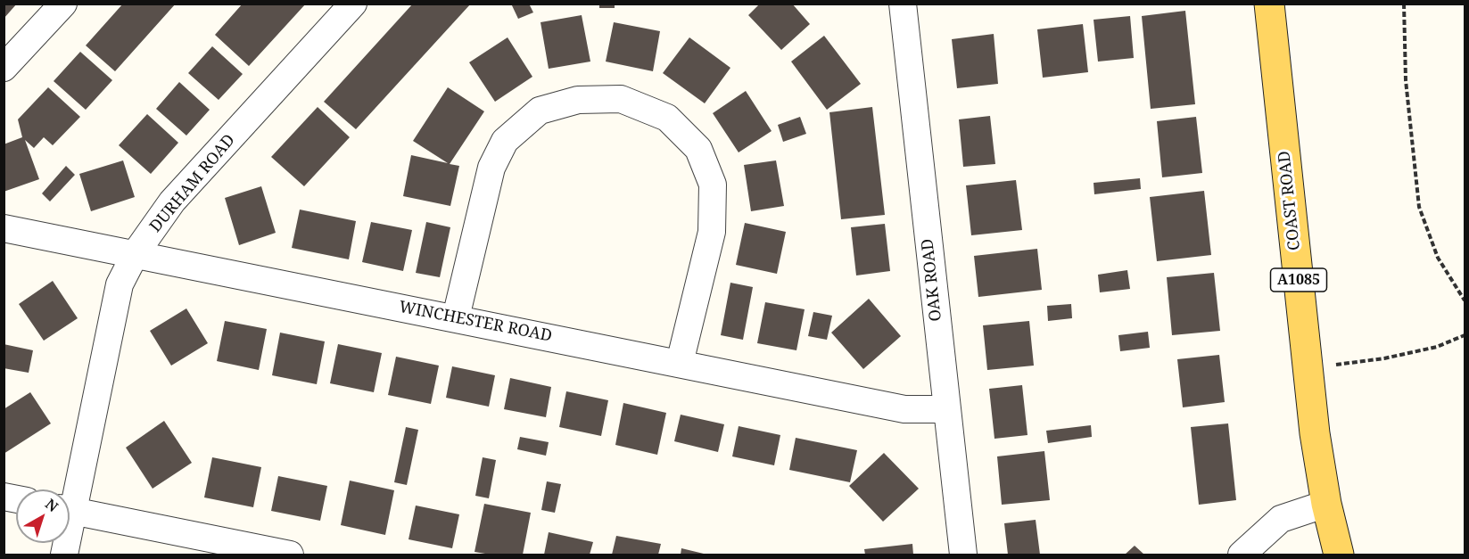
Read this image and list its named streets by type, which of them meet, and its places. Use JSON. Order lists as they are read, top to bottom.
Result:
{
  "streets": {
    "main road": ["COAST ROAD", "A1085"],
    "street": ["DURHAM ROAD", "OAK ROAD", "WINCHESTER ROAD"]
  },
  "crossings": [
    ["DURHAM ROAD", "WINCHESTER ROAD"],
    ["OAK ROAD", "WINCHESTER ROAD"]
  ],
  "north": "top right"
}
